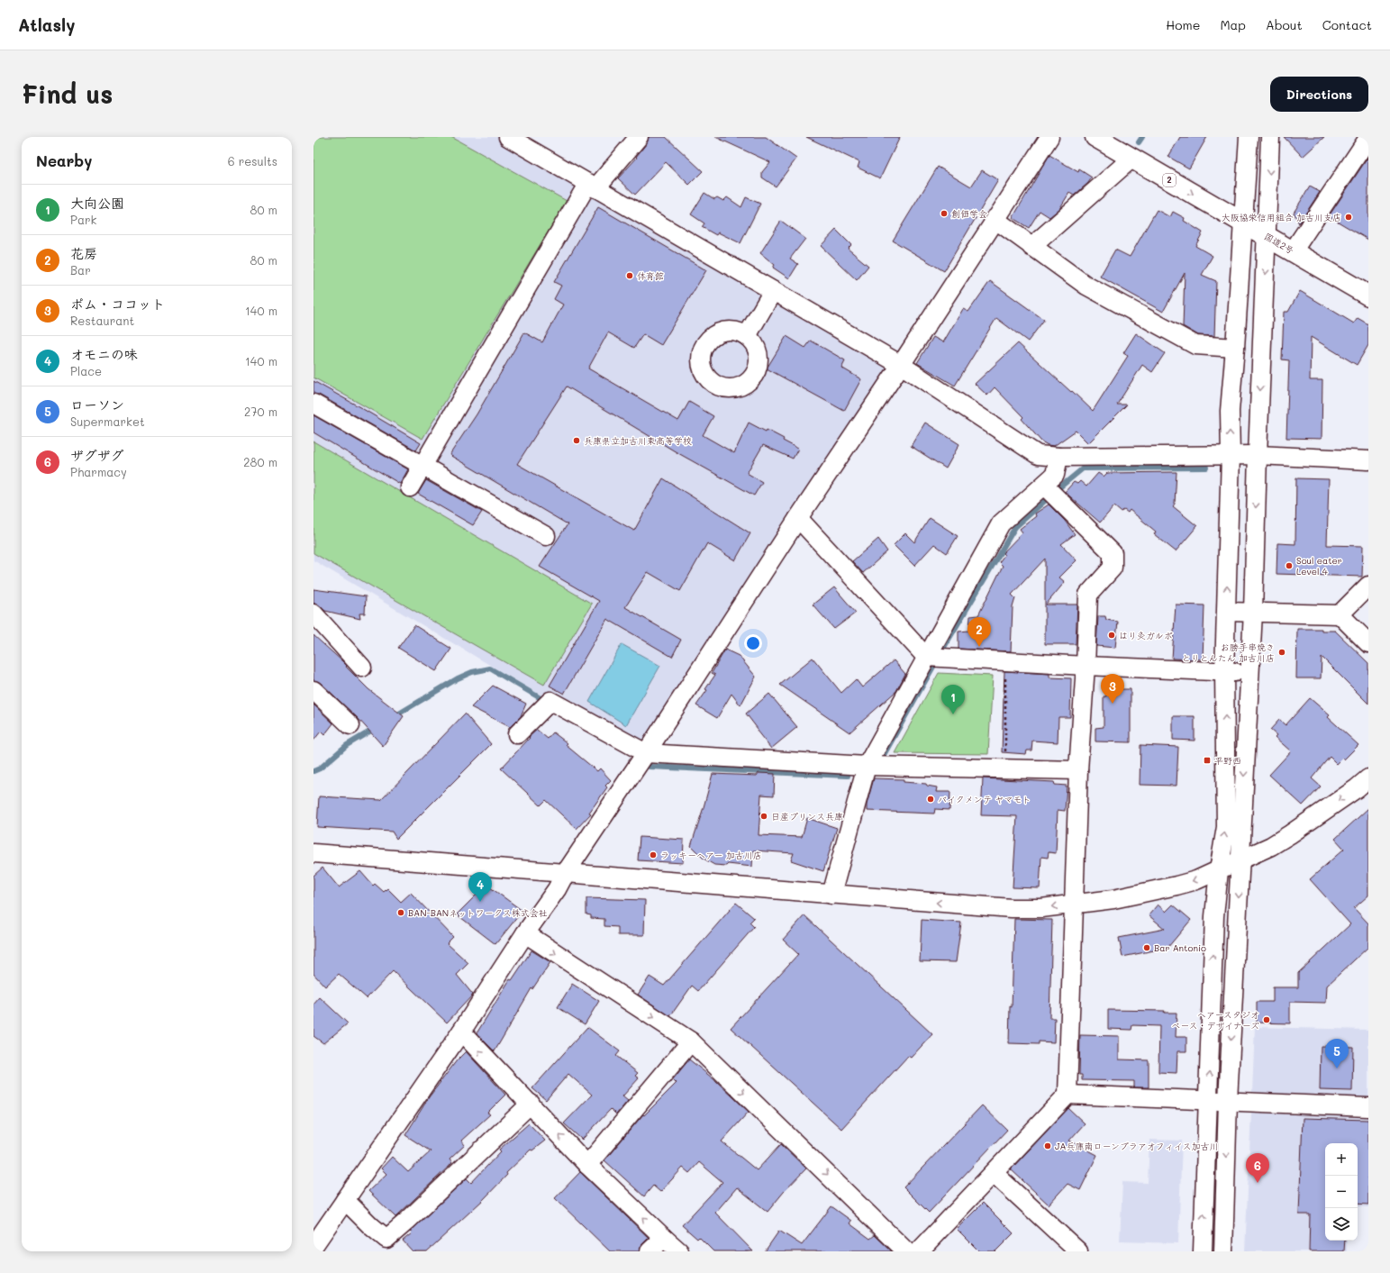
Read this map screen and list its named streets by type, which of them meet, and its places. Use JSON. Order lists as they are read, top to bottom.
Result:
{
  "streets": {
    "highway": ["2", "国道2号"]
  },
  "one_way": ["国道2号"],
  "places": {
    "other": [
      "創価学会",
      "大阪協栄信用組合 加古川支店",
      "体育館",
      "兵庫県立加古川東高等学校",
      "Soul eater Level 4",
      "はり灸ガルボ",
      "お勝手串焼き とりとんたん 加古川店",
      "バイクメンテ ヤマモト",
      "日産プリンス兵庫",
      "ラッキーヘアー 加古川店",
      "BAN-BANネットワークス株式会社",
      "Bar Antonio",
      "ヘアースタジオ ベース・デザイナーズ",
      "JA兵庫南ローンプラアオフィイス加古川"
    ],
    "transit": ["平野西"]
  },
  "page": {
    "header": "Atlasly",
    "nav": [
      "Home",
      "Map",
      "About",
      "Contact"
    ],
    "buttons": "Directions",
    "title": "Find us",
    "heading": ["Nearby", "6 results"],
    "list": [
      {
        "mark": "1",
        "name": "大向公園",
        "note": "Park",
        "value": "80 m"
      },
      {
        "mark": "2",
        "name": "花房",
        "note": "Bar",
        "value": "80 m"
      },
      {
        "mark": "3",
        "name": "ポム・ココット",
        "note": "Restaurant",
        "value": "140 m"
      },
      {
        "mark": "4",
        "name": "オモニの味",
        "note": "Place",
        "value": "140 m"
      },
      {
        "mark": "5",
        "name": "ローソン",
        "note": "Supermarket",
        "value": "270 m"
      },
      {
        "mark": "6",
        "name": "ザグザグ",
        "note": "Pharmacy",
        "value": "280 m"
      }
    ],
    "pins": [
      "2",
      "3",
      "1",
      "4",
      "5",
      "6"
    ],
    "map_buttons": ["+", "−"]
  }
}
